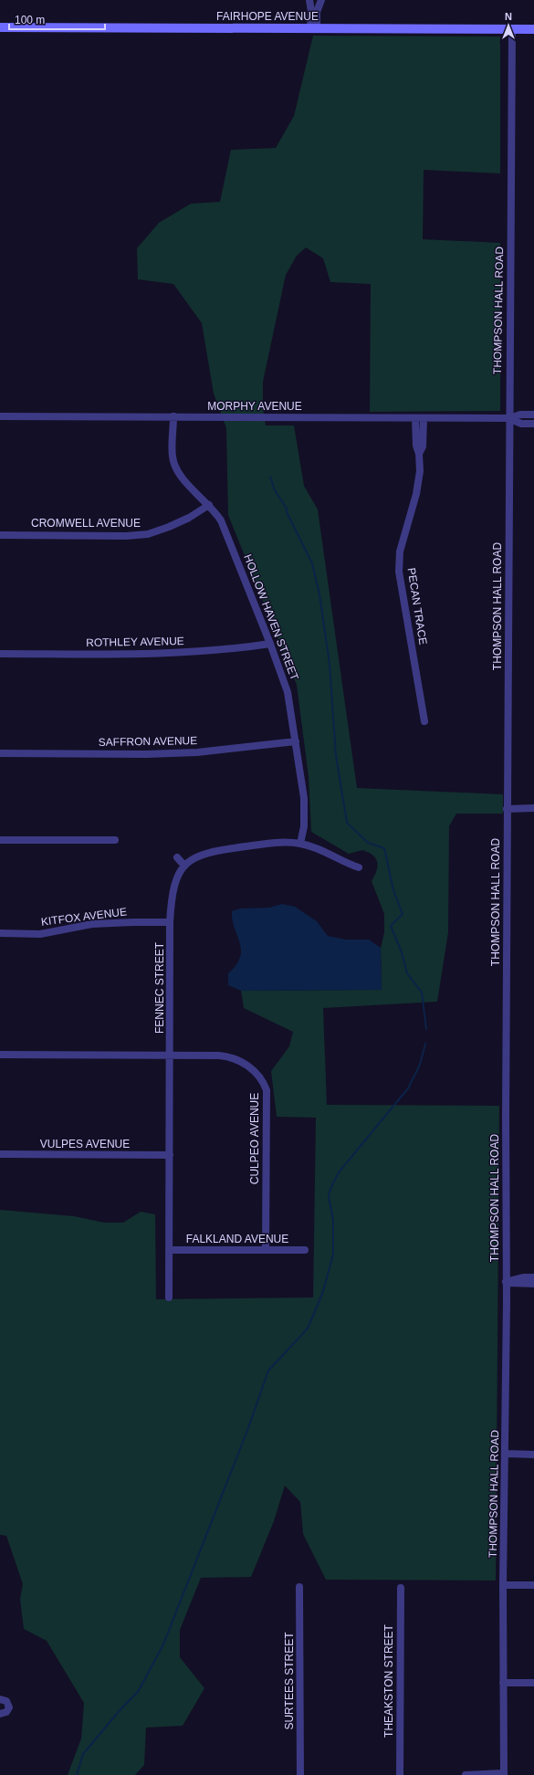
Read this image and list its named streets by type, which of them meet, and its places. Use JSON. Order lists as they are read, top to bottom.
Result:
{
  "streets": {
    "street": [
      "FAIRHOPE AVENUE",
      "THOMPSON HALL ROAD",
      "MORPHY AVENUE",
      "CROMWELL AVENUE",
      "PECAN TRACE",
      "HOLLOW HAVEN STREET",
      "ROTHLEY AVENUE",
      "SAFFRON AVENUE",
      "KITFOX AVENUE",
      "FENNEC STREET",
      "CULPEO AVENUE",
      "VULPES AVENUE",
      "FALKLAND AVENUE",
      "SURTEES STREET",
      "THEAKSTON STREET"
    ]
  },
  "crossings": [
    ["FAIRHOPE AVENUE", "THOMPSON HALL ROAD"],
    ["THOMPSON HALL ROAD", "MORPHY AVENUE"],
    ["MORPHY AVENUE", "PECAN TRACE"],
    ["MORPHY AVENUE", "HOLLOW HAVEN STREET"],
    ["CROMWELL AVENUE", "HOLLOW HAVEN STREET"],
    ["HOLLOW HAVEN STREET", "ROTHLEY AVENUE"],
    ["HOLLOW HAVEN STREET", "SAFFRON AVENUE"],
    ["KITFOX AVENUE", "FENNEC STREET"],
    ["FENNEC STREET", "CULPEO AVENUE"],
    ["FENNEC STREET", "VULPES AVENUE"],
    ["FENNEC STREET", "FALKLAND AVENUE"],
    ["CULPEO AVENUE", "FALKLAND AVENUE"]
  ],
  "scale_bar": "100 m",
  "north": "top"
}
